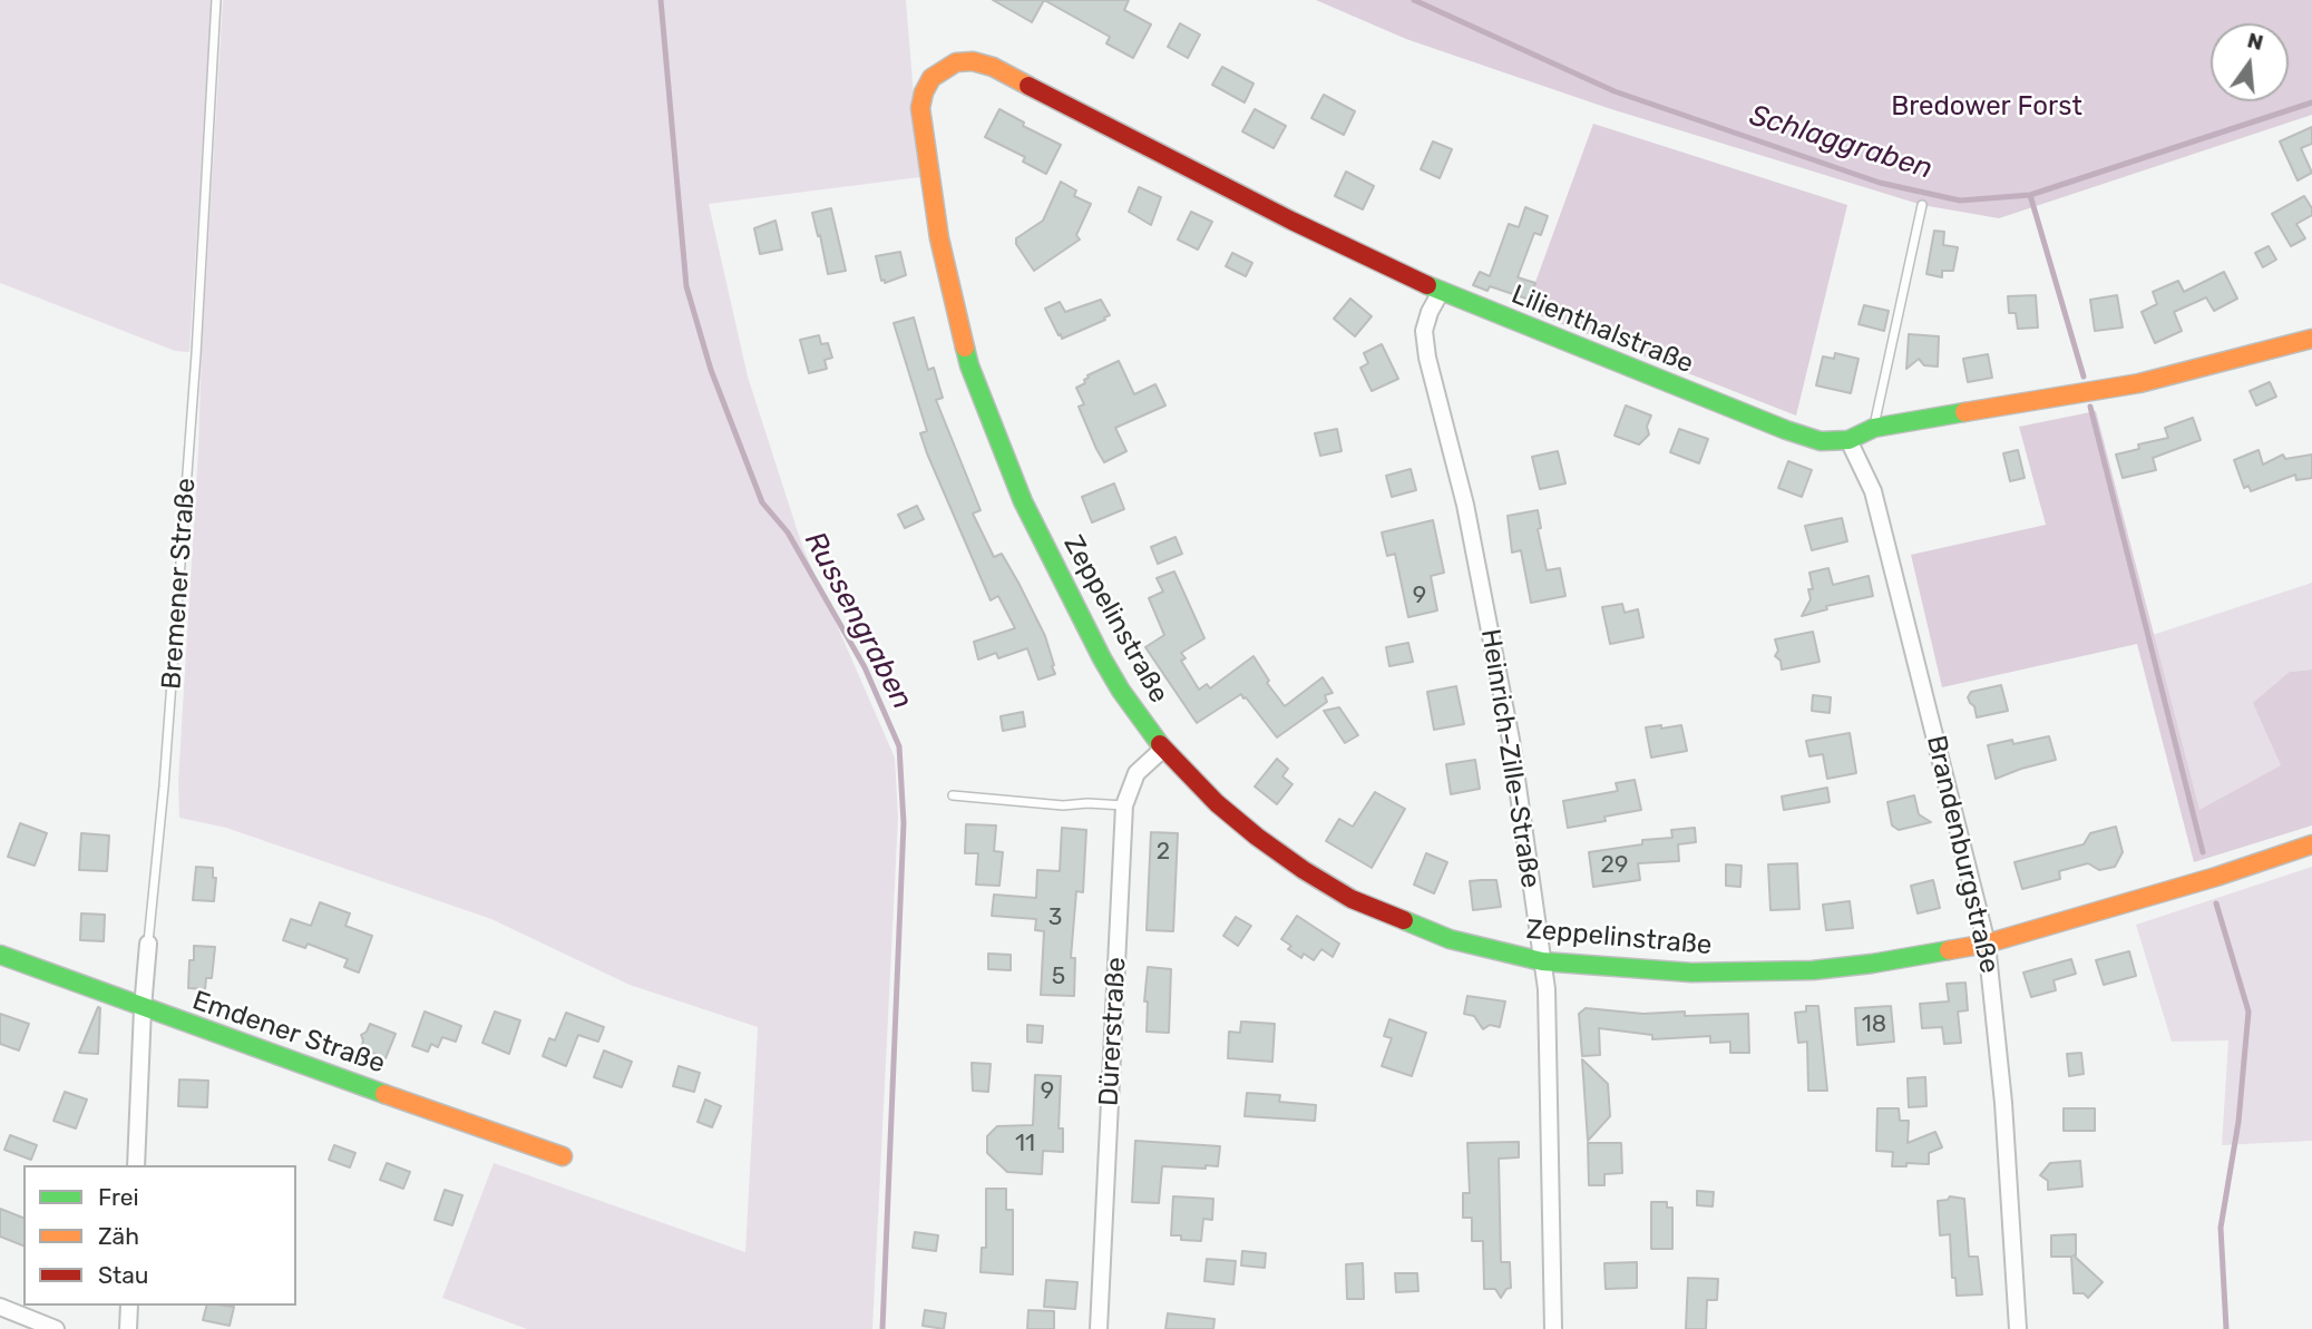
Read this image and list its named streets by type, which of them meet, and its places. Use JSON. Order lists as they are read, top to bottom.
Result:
{
  "streets": {
    "street": [
      "Lilienthalstraße",
      "Bremener Straße",
      "Zeppelinstraße",
      "Heinrich-Zille-Straße",
      "Brandenburgstraße",
      "Dürerstraße",
      "Emdener Straße"
    ]
  },
  "crossings": [
    ["Lilienthalstraße", "Zeppelinstraße"],
    ["Lilienthalstraße", "Heinrich-Zille-Straße"],
    ["Lilienthalstraße", "Brandenburgstraße"],
    ["Bremener Straße", "Emdener Straße"],
    ["Zeppelinstraße", "Heinrich-Zille-Straße"],
    ["Zeppelinstraße", "Brandenburgstraße"],
    ["Zeppelinstraße", "Dürerstraße"]
  ],
  "water": ["Schlaggraben", "Russengraben"],
  "parks": ["Bredower Forst"],
  "house_numbers": [
    "9",
    "2",
    "29",
    "3",
    "5",
    "18",
    "9",
    "11"
  ],
  "legend": ["Frei", "Zäh", "Stau"],
  "north": "top"
}
